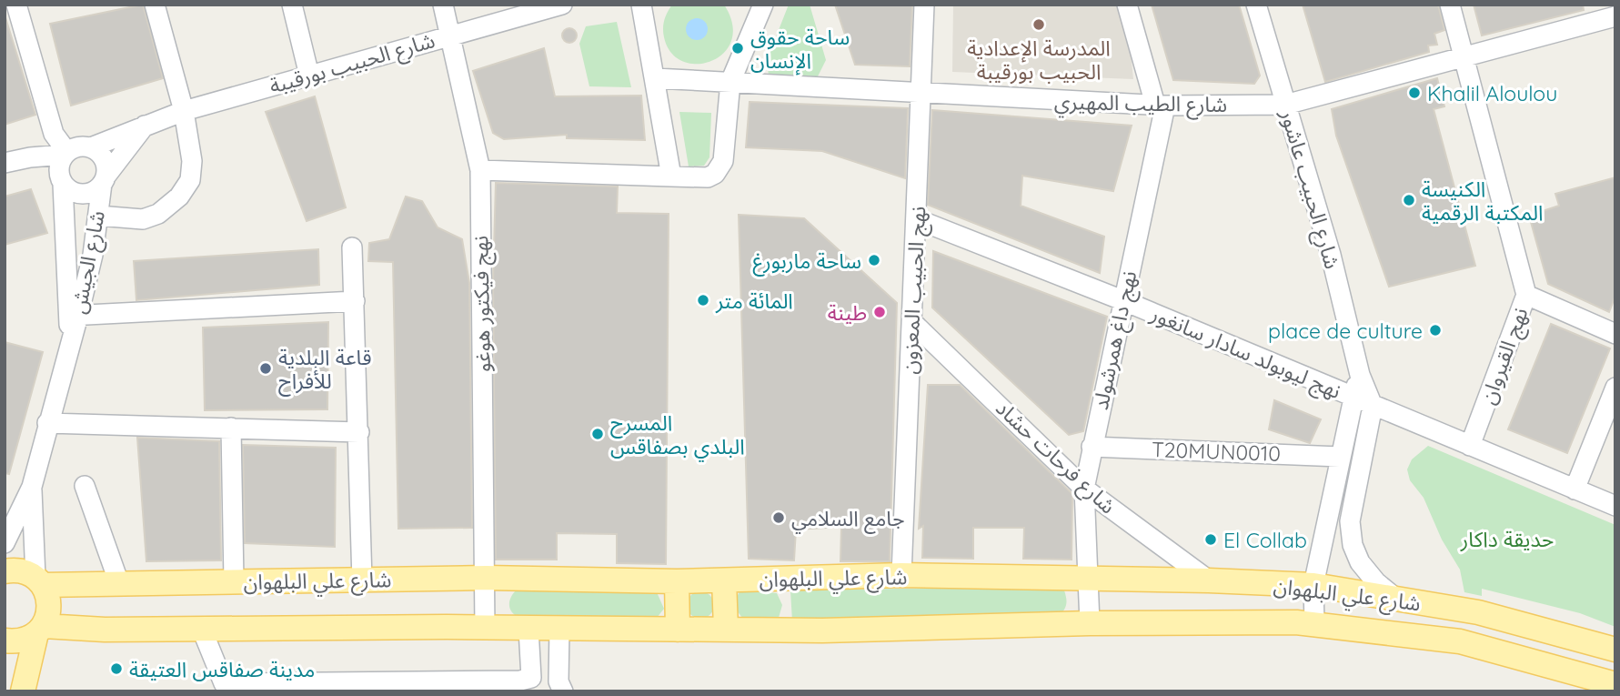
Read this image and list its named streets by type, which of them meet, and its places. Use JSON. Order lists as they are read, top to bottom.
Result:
{
  "streets": {
    "main road": ["شارع علي البلهوان"],
    "street": [
      "شارع الحبيب بورقيبة",
      "شارع الطيب المهيري",
      "شارع الحبيب عاشور",
      "شارع الجيش",
      "نهج الحبيب المعزون",
      "نهج فيكتور هوغو",
      "نهج داغ همرشولد",
      "نهج ليوبولد سادار سانغور",
      "نهج القيروان",
      "T20MUN0010",
      "شارع فرحات حشاد"
    ]
  },
  "crossings": [
    ["شارع الحبيب بورقيبة", "شارع الجيش"],
    ["شارع الحبيب بورقيبة", "نهج فيكتور هوغو"],
    ["شارع الطيب المهيري", "شارع الحبيب عاشور"],
    ["شارع الطيب المهيري", "نهج الحبيب المعزون"],
    ["شارع الطيب المهيري", "نهج داغ همرشولد"],
    ["شارع الطيب المهيري", "نهج القيروان"],
    ["شارع الحبيب عاشور", "نهج ليوبولد سادار سانغور"],
    ["شارع الجيش", "شارع علي البلهوان"],
    ["نهج الحبيب المعزون", "نهج ليوبولد سادار سانغور"],
    ["نهج الحبيب المعزون", "شارع فرحات حشاد"],
    ["نهج الحبيب المعزون", "شارع علي البلهوان"],
    ["نهج فيكتور هوغو", "شارع علي البلهوان"],
    ["نهج داغ همرشولد", "نهج ليوبولد سادار سانغور"],
    ["نهج داغ همرشولد", "T20MUN0010"],
    ["نهج داغ همرشولد", "شارع فرحات حشاد"],
    ["نهج داغ همرشولد", "شارع علي البلهوان"],
    ["نهج ليوبولد سادار سانغور", "نهج القيروان"],
    ["شارع فرحات حشاد", "شارع علي البلهوان"]
  ],
  "parks": ["حديقة داكار"],
  "places": [
    "المدرسة الإعدادية الحبيب بورقيبة",
    "ساحة حقوق الإنسان",
    "Khalil Aloulou",
    "الكنيسة المكتبة الرقمية",
    "ساحة ماربورغ",
    "المائة متر",
    "طينة",
    "place de culture",
    "قاعة البلدية للأفراح",
    "المسرح البلدي بصفاقس",
    "جامع السلامي",
    "El Collab",
    "مدينة صفاقس العتيقة"
  ]
}
